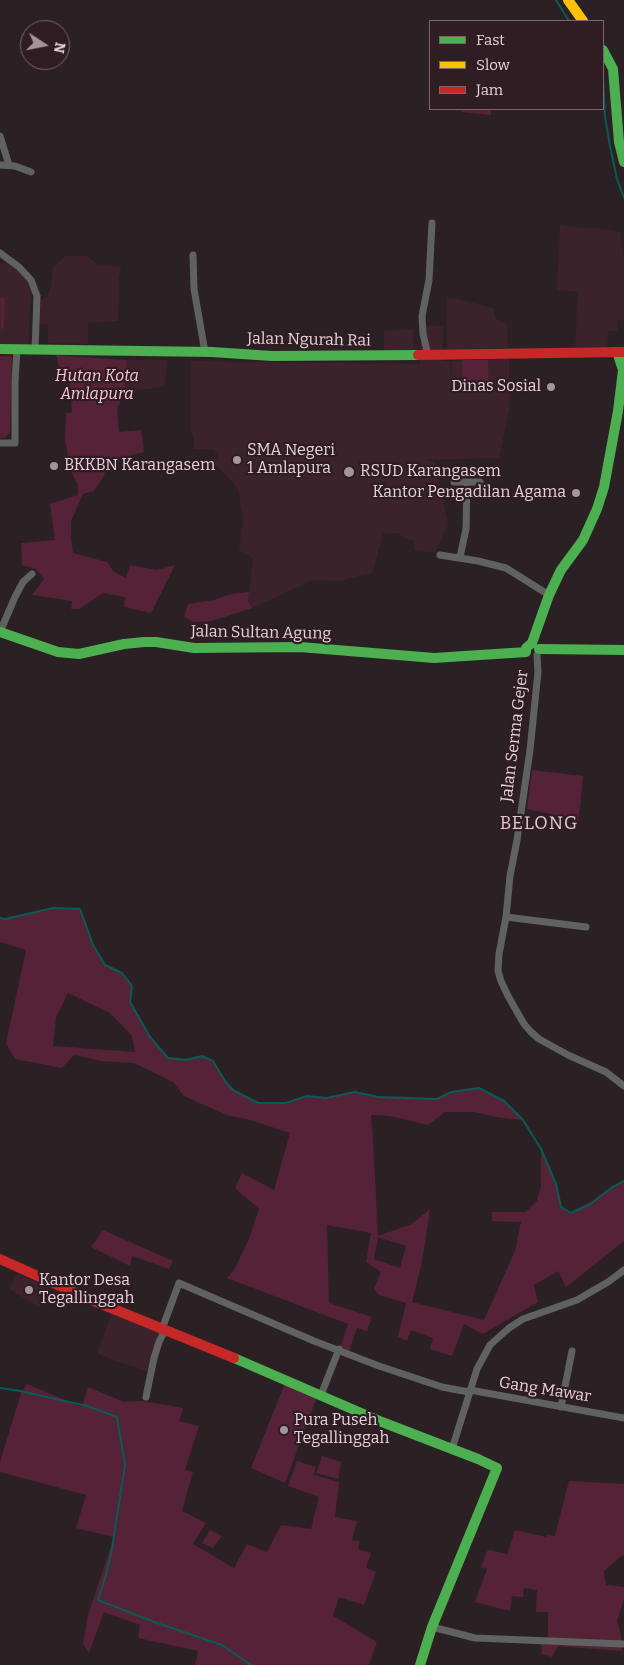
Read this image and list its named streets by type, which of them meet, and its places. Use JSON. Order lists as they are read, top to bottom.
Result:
{
  "streets": {
    "street": [
      "Jalan Ngurah Rai",
      "Jalan Sultan Agung",
      "Jalan Serma Gejer",
      "Gang Mawar"
    ]
  },
  "crossings": [
    ["Jalan Sultan Agung", "Jalan Serma Gejer"]
  ],
  "districts": ["BELONG"],
  "parks": ["Hutan Kota Amlapura"],
  "places": [
    "Dinas Sosial",
    "SMA Negeri 1 Amlapura",
    "BKKBN Karangasem",
    "RSUD Karangasem",
    "Kantor Pengadilan Agama",
    "Kantor Desa Tegallinggah",
    "Pura Puseh Tegallinggah"
  ],
  "legend": ["Fast", "Slow", "Jam"],
  "north": "right"
}
